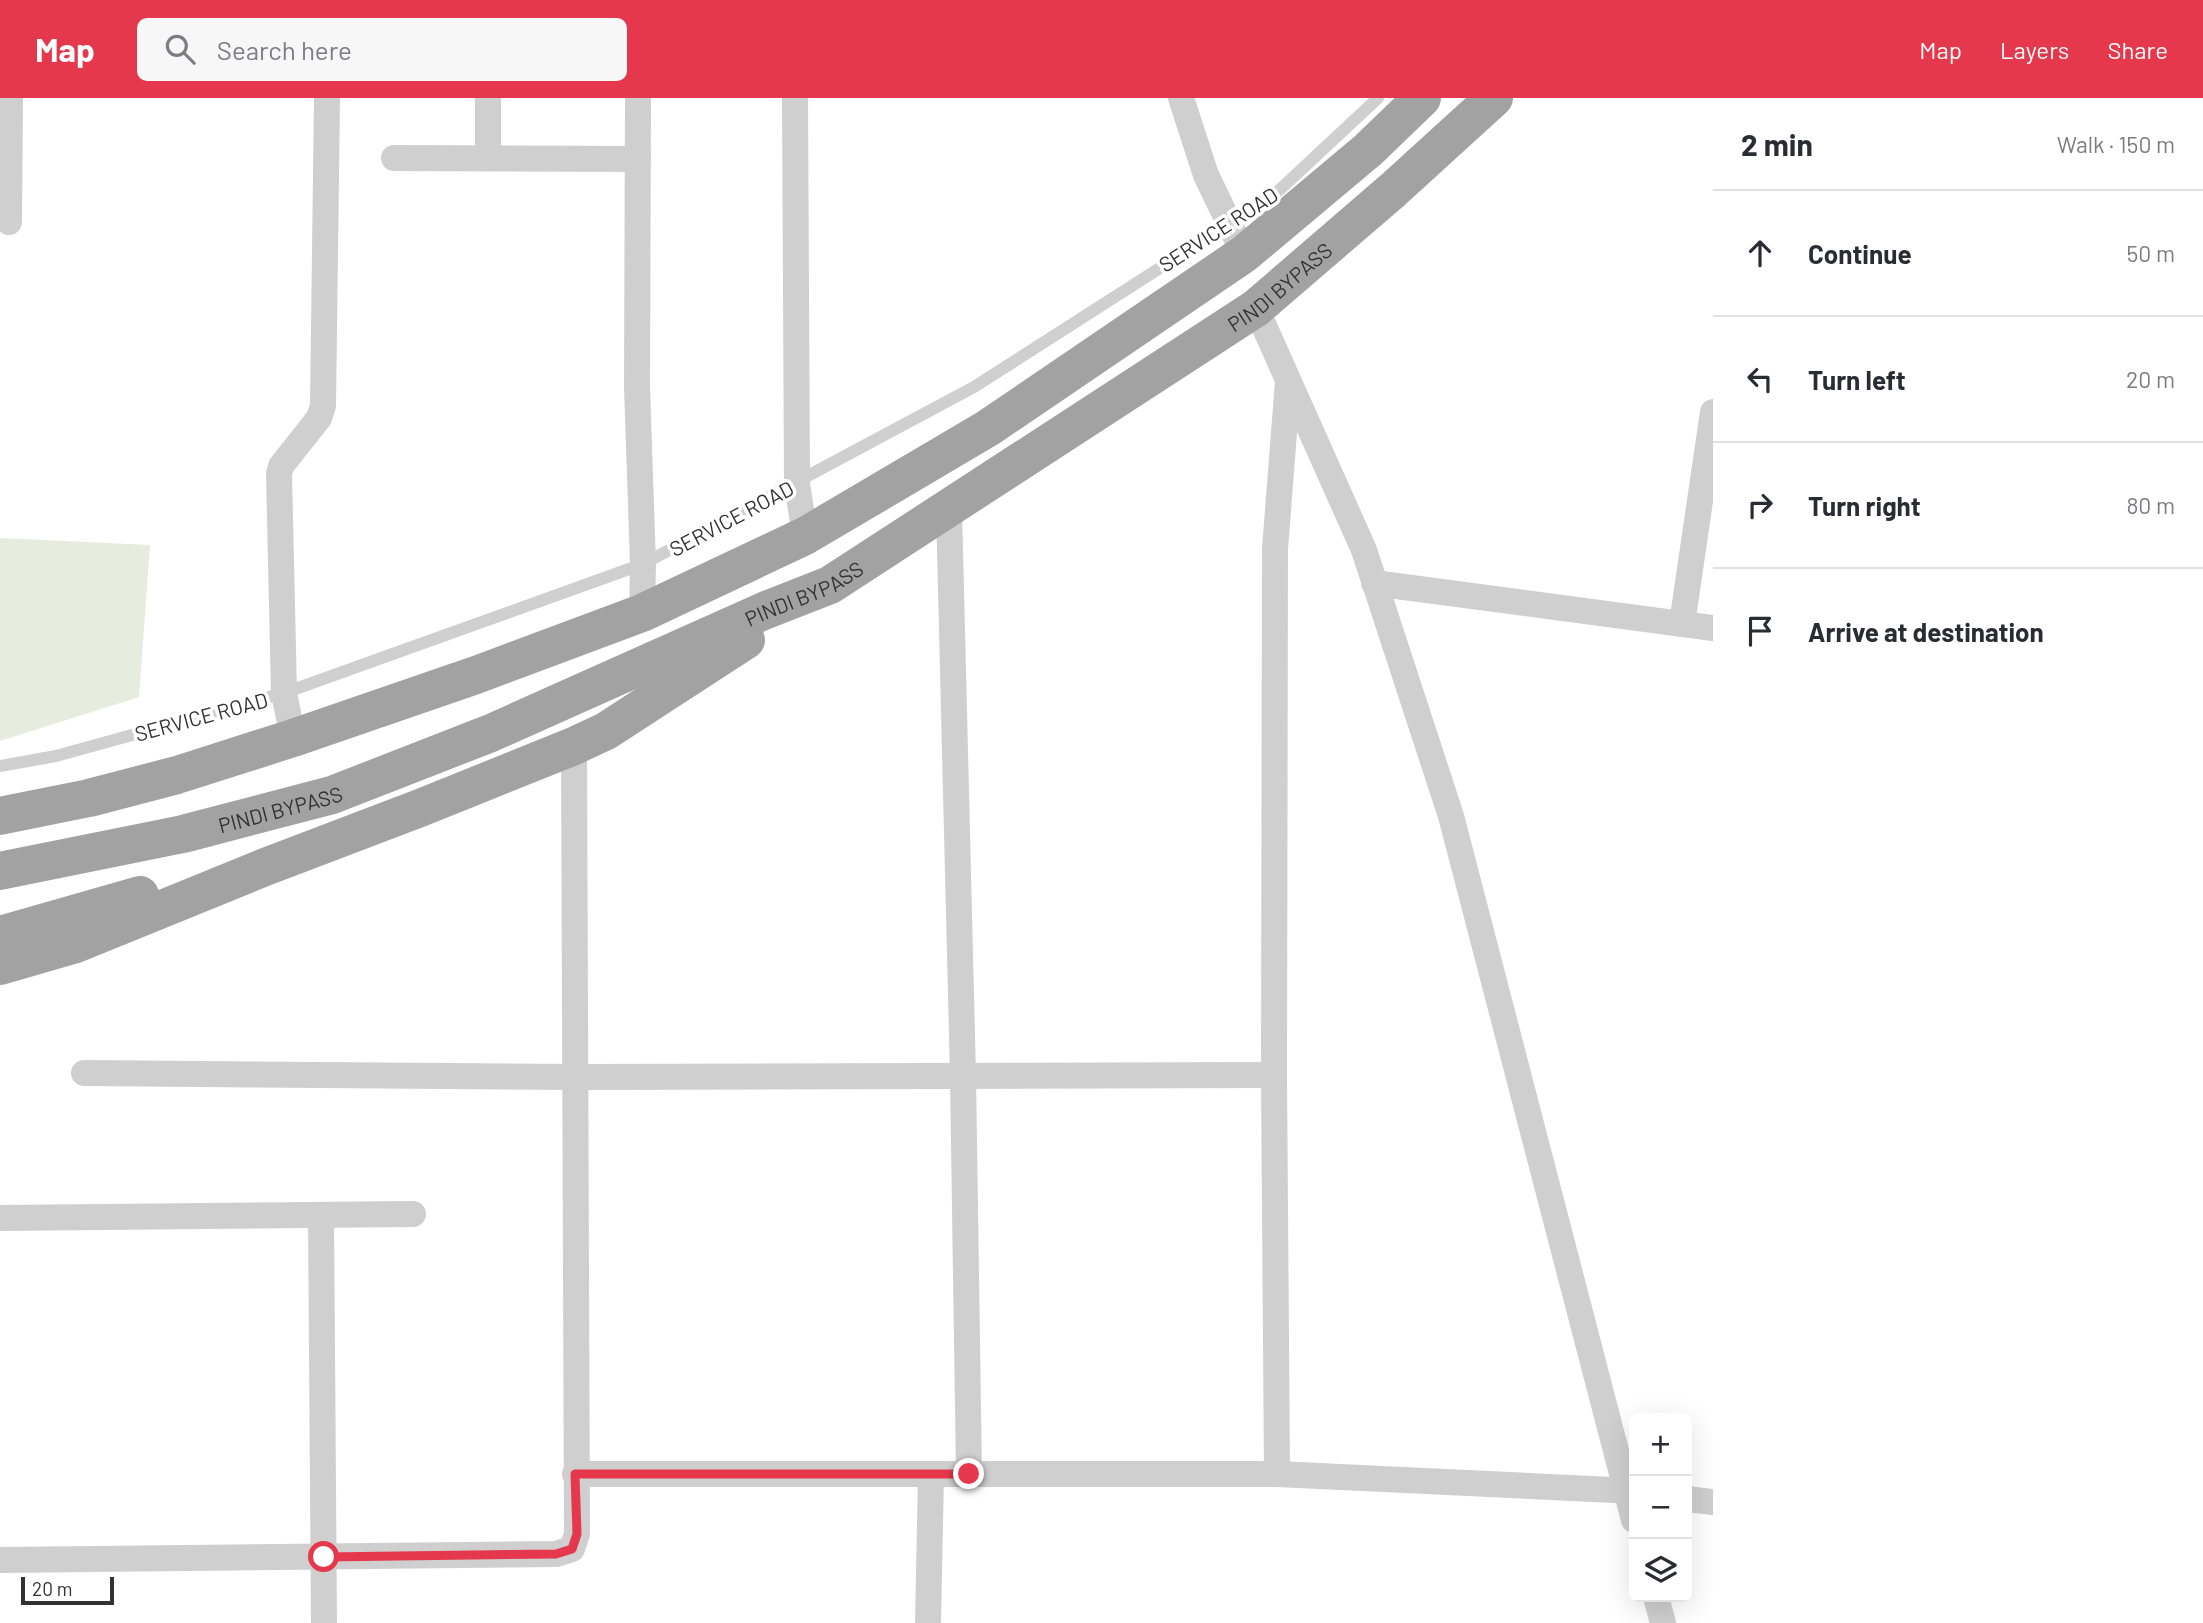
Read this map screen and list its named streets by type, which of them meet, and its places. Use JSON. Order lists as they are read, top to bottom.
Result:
{
  "streets": {
    "highway": ["PINDI BYPASS"],
    "lane": ["SERVICE ROAD"]
  },
  "scale_bar": "20 m",
  "page": {
    "header": "Map",
    "search": "Search here",
    "nav": ["Map", "Layers", "Share"],
    "heading": ["2 min", "Walk · 150 m"],
    "list": [
      ["Continue", "50 m"],
      ["Turn left", "20 m"],
      ["Turn right", "80 m"],
      "Arrive at destination"
    ],
    "map_buttons": ["+", "−"],
    "scale": "20 m"
  }
}
